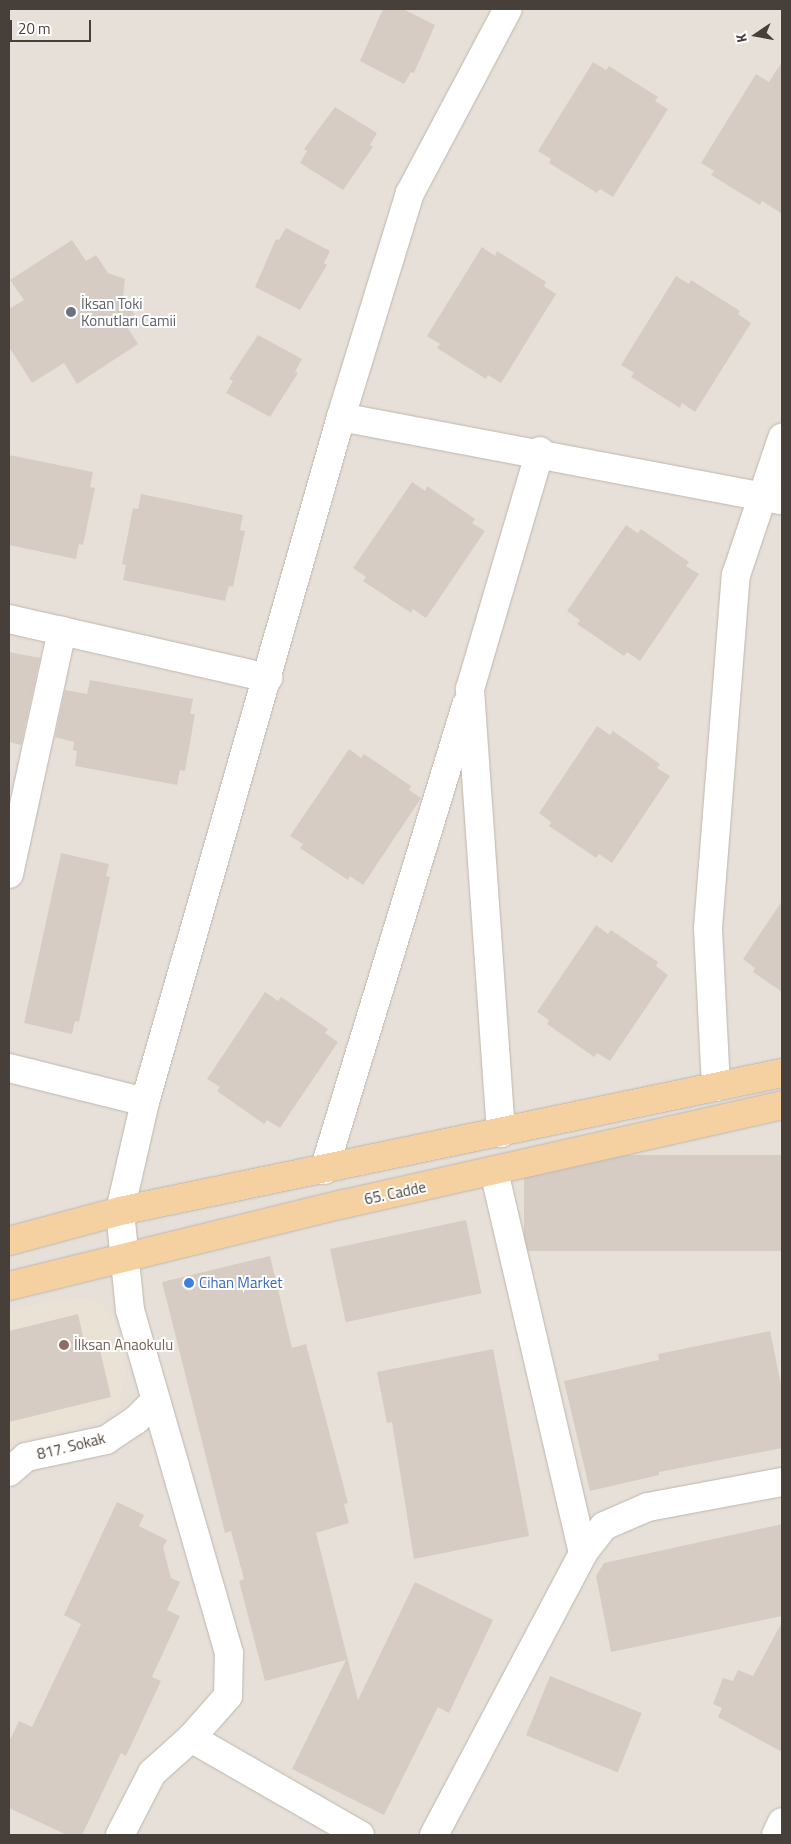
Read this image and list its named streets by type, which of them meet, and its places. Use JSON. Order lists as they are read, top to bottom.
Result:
{
  "streets": {
    "main road": ["65. Cadde"],
    "street": ["817. Sokak"]
  },
  "places": ["İksan Toki Konutları Camii", "Cihan Market", "İlksan Anaokulu"],
  "scale_bar": "20 m",
  "north": "left"
}
